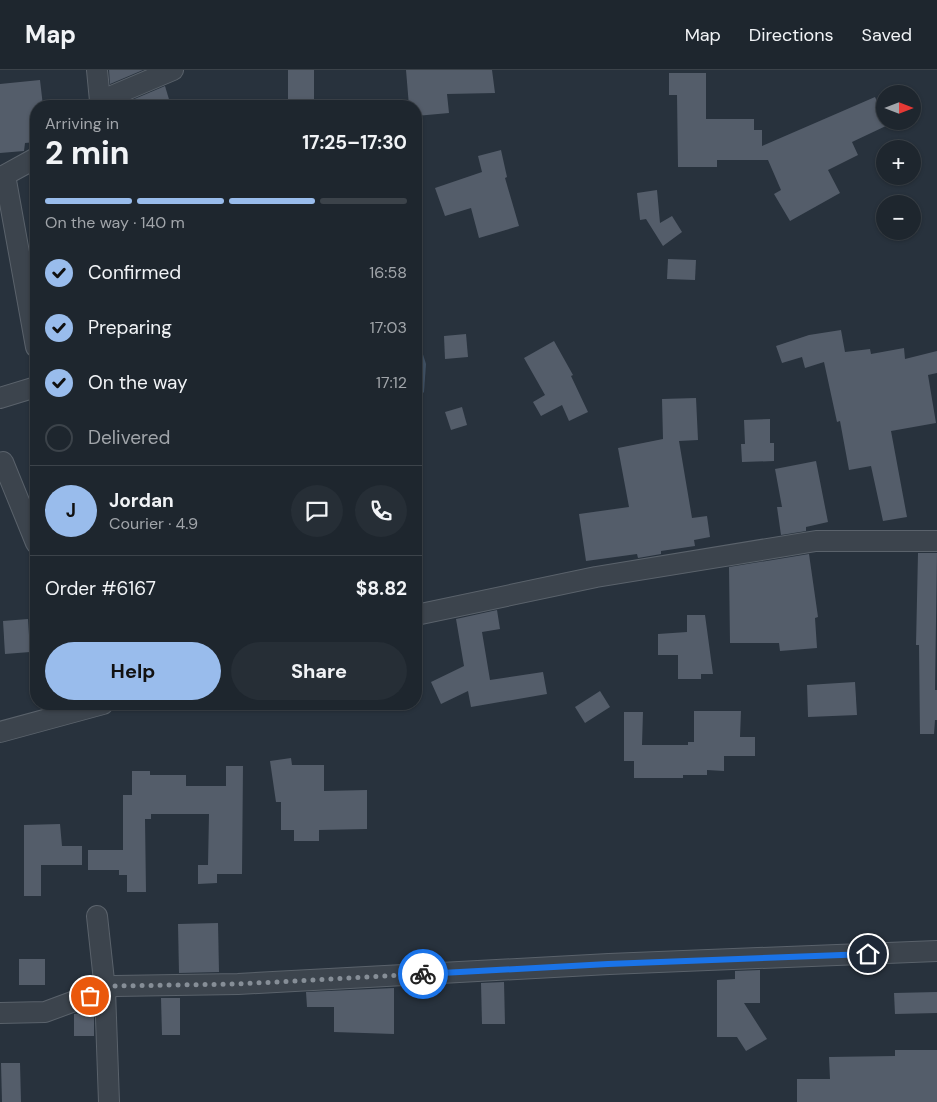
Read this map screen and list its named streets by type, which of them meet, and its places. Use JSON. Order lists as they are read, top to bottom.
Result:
{
  "north": "right",
  "page": {
    "header": "Map",
    "nav": ["Map", "Directions", "Saved"],
    "map_buttons": ["+", "−"],
    "heading": ["2 min", "Arriving in", "17:25–17:30"],
    "panel": [
      "Jordan",
      "Courier · 4.9",
      "Order #6167",
      "$8.82"
    ],
    "bar": "On the way · 140 m",
    "list": [
      ["Confirmed", "16:58"],
      ["Preparing", "17:03"],
      ["On the way", "17:12"],
      "Delivered"
    ],
    "round": "J",
    "buttons": ["Help", "Share"]
  }
}
